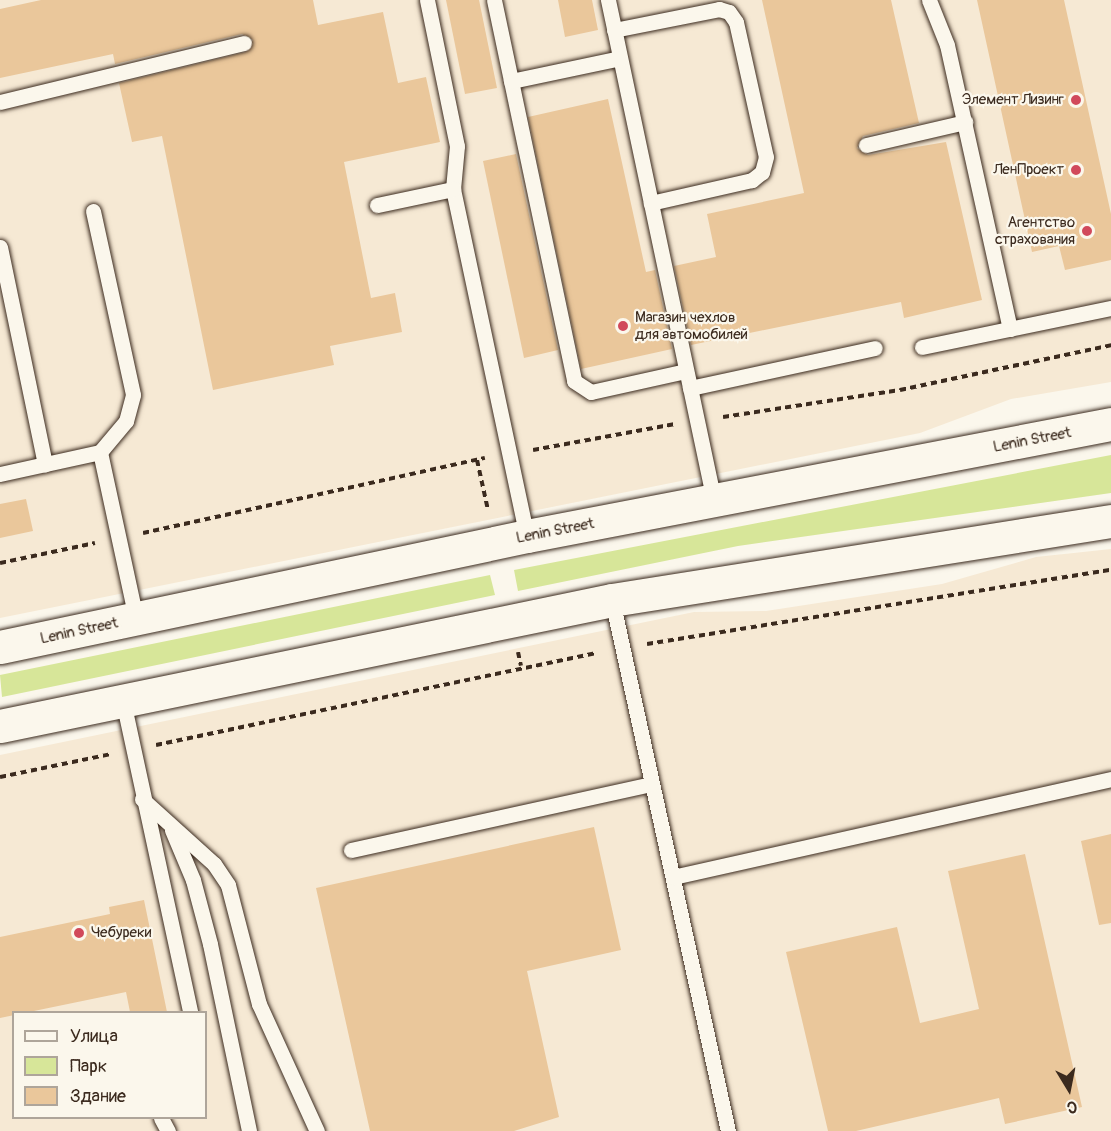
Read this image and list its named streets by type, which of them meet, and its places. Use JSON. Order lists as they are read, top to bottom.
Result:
{
  "streets": {
    "main road": ["Lenin Street"]
  },
  "places": [
    "Элемент Лизинг",
    "ЛенПроект",
    "Агентство страхования",
    "Магазин чехлов для автомобилей",
    "Чебуреки"
  ],
  "legend": ["Улица", "Парк", "Здание"],
  "north": "bottom"
}
